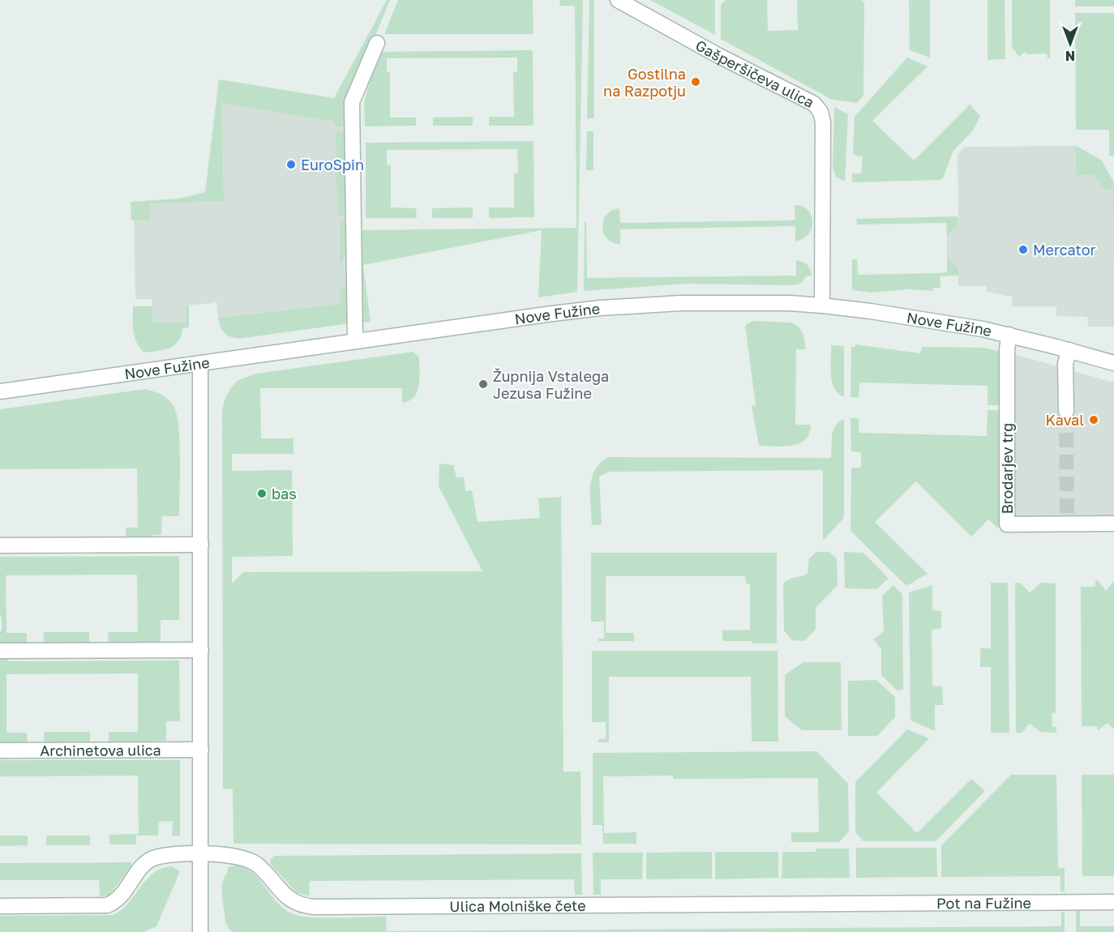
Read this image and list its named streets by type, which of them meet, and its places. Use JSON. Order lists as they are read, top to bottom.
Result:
{
  "streets": {
    "street": [
      "Gašperšičeva ulica",
      "Nove Fužine",
      "Brodarjev trg",
      "Archinetova ulica",
      "Pot na Fužine",
      "Ulica Molniške čete"
    ]
  },
  "crossings": [
    ["Gašperšičeva ulica", "Nove Fužine"],
    ["Nove Fužine", "Brodarjev trg"],
    ["Pot na Fužine", "Ulica Molniške čete"]
  ],
  "places": [
    "Gostilna na Razpotju",
    "EuroSpin",
    "Mercator",
    "Župnija Vstalega Jezusa Fužine",
    "Kaval",
    "bas"
  ],
  "north": "bottom"
}
